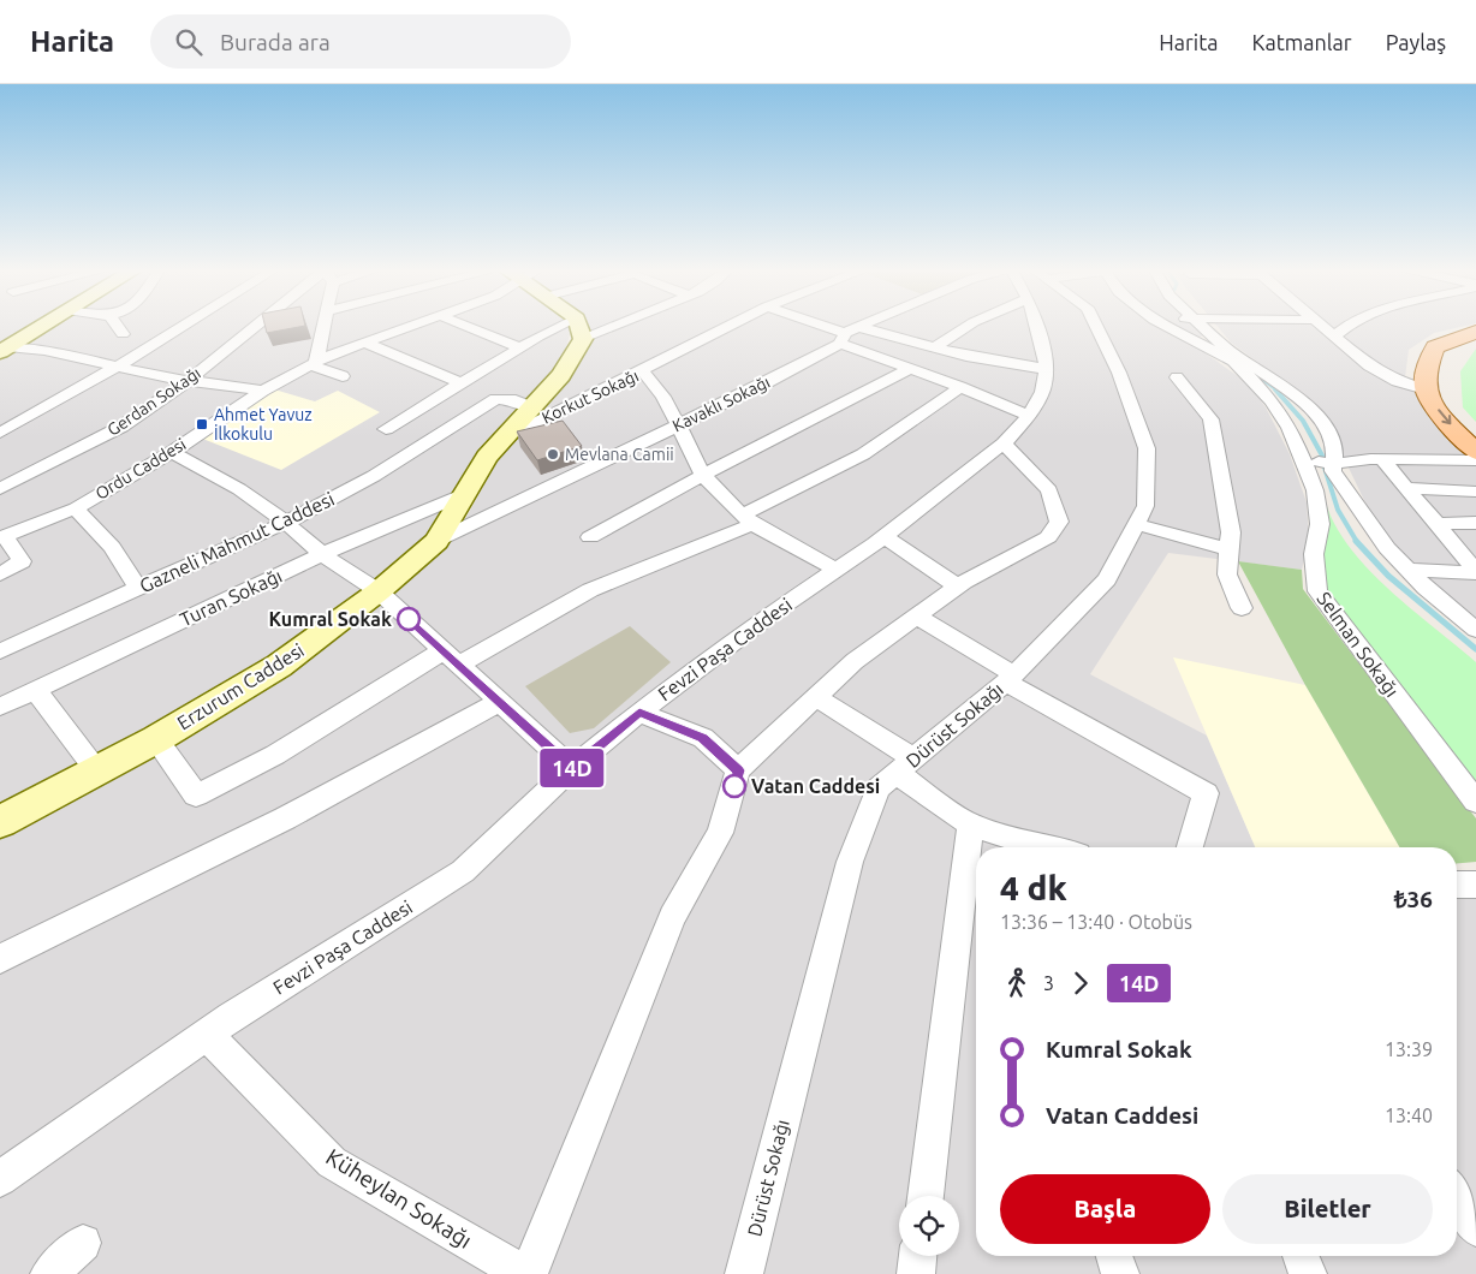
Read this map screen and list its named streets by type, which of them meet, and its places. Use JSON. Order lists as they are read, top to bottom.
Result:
{
  "streets": {
    "street": [
      "Korkut Sokağı",
      "Gerdan Sokağı",
      "Kavaklı Sokağı",
      "Ordu Caddesi",
      "Gazneli Mahmut Caddesi",
      "Turan Sokağı",
      "Selman Sokağı",
      "Fevzi Paşa Caddesi",
      "Erzurum Caddesi",
      "Dürüst Sokağı",
      "Küheylan Sokağı"
    ]
  },
  "crossings": [
    ["Korkut Sokağı", "Erzurum Caddesi"],
    ["Kavaklı Sokağı", "Erzurum Caddesi"],
    ["Gazneli Mahmut Caddesi", "Erzurum Caddesi"],
    ["Turan Sokağı", "Erzurum Caddesi"],
    ["Fevzi Paşa Caddesi", "Küheylan Sokağı"]
  ],
  "places": {
    "transit": ["Ahmet Yavuz İlkokulu"],
    "other": ["Mevlana Camii", "Kumral Sokak", "Vatan Caddesi"]
  },
  "lines": ["bus line 14D"],
  "page": {
    "header": "Harita",
    "search": "Burada ara",
    "nav": ["Harita", "Katmanlar", "Paylaş"],
    "on_map": "14D",
    "heading": ["4 dk", "13:36 – 13:40 · Otobüs", "₺36"],
    "legs": ["3", "14D"],
    "list": [
      {
        "name": "Kumral Sokak",
        "value": "13:39"
      },
      {
        "name": "Vatan Caddesi",
        "value": "13:40"
      }
    ],
    "buttons": ["Başla", "Biletler"]
  }
}
